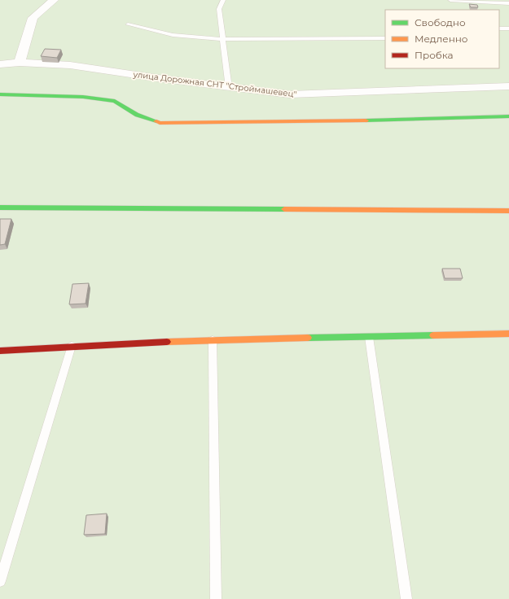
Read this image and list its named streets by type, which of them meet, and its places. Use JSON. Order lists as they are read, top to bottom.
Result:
{
  "streets": {
    "street": ["улица Дорожная СНТ \"Строймашевец\""]
  },
  "legend": ["Свободно", "Медленно", "Пробка"]
}
